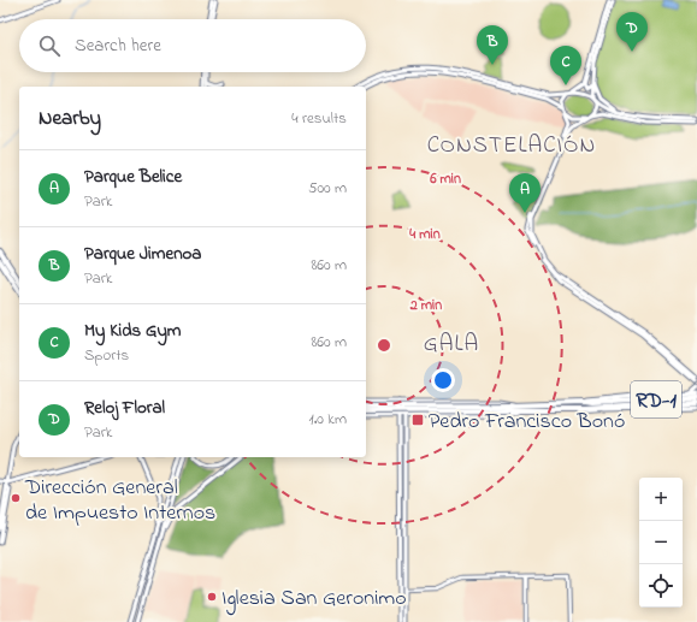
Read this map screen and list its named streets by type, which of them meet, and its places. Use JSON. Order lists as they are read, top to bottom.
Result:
{
  "streets": {
    "highway": ["RD-1"]
  },
  "districts": ["CONSTELACIÓN", "GALA"],
  "places": {
    "transit": ["Pedro Francisco Bonó"],
    "other": ["Dirección General de Impuesto Internos", "Iglesia San Geronimo"]
  },
  "page": {
    "pins": [
      "D",
      "B",
      "C",
      "A"
    ],
    "search": "Search here",
    "heading": ["Nearby", "4 results"],
    "list": [
      {
        "mark": "A",
        "name": "Parque Belice",
        "note": "Park",
        "value": "500 m"
      },
      {
        "mark": "B",
        "name": "Parque Jimenoa",
        "note": "Park",
        "value": "860 m"
      },
      {
        "mark": "C",
        "name": "My Kids Gym",
        "note": "Sports",
        "value": "860 m"
      },
      {
        "mark": "D",
        "name": "Reloj Floral",
        "note": "Park",
        "value": "1.0 km"
      }
    ],
    "map_buttons": ["+", "−"]
  },
  "rings": ["6 min", "4 min", "2 min"]
}
